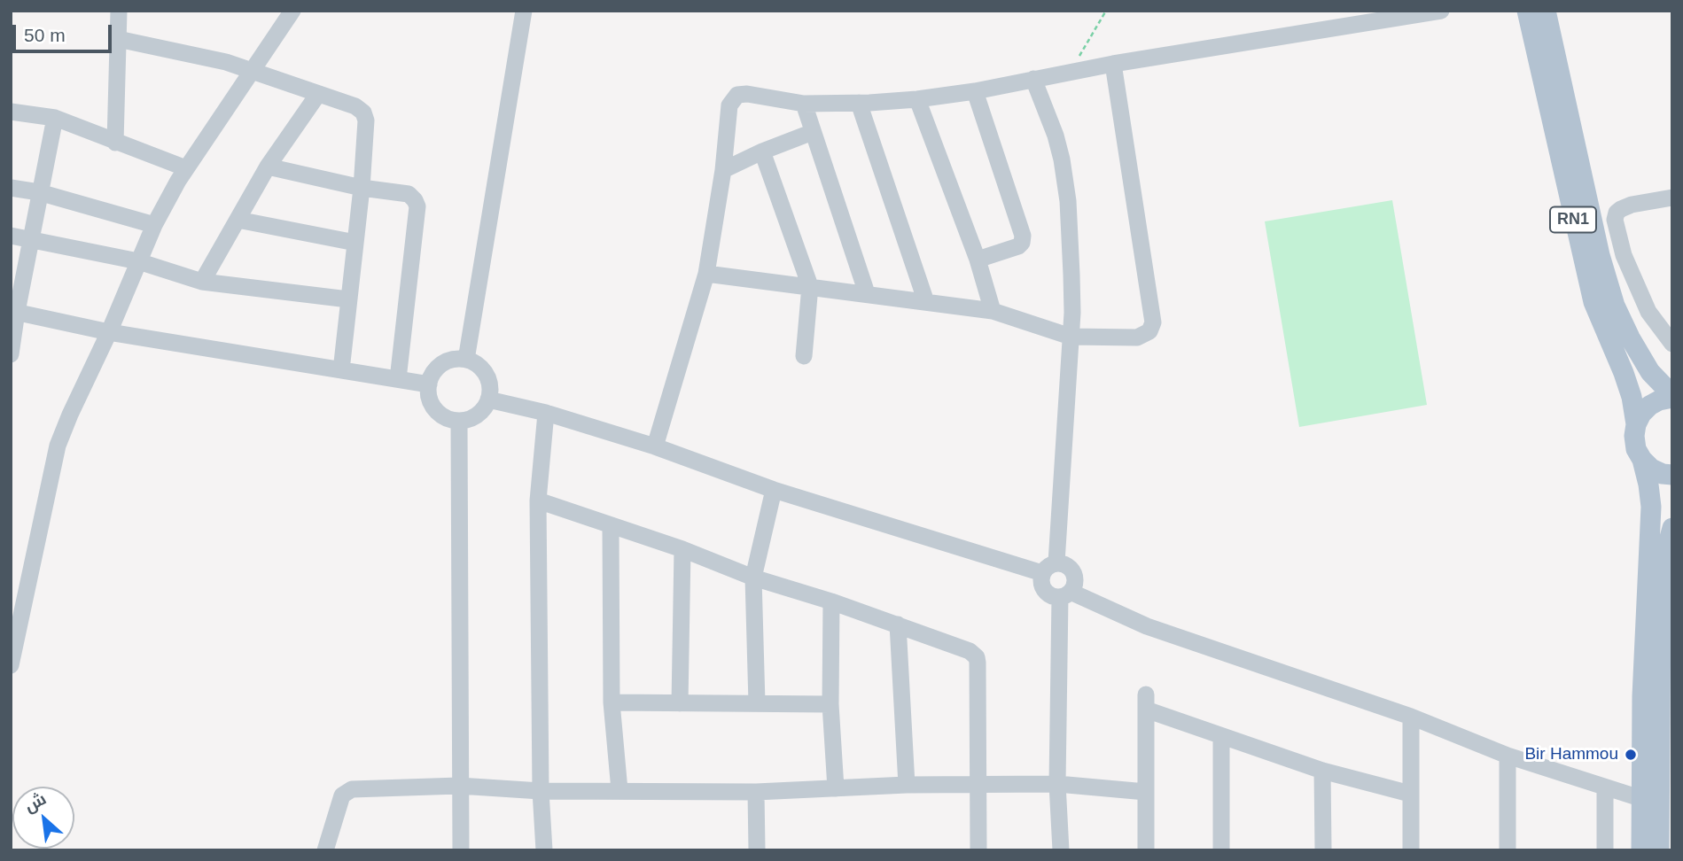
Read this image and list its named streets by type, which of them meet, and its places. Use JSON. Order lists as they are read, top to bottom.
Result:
{
  "streets": {
    "main road": ["RN1"]
  },
  "places": ["Bir Hammou"],
  "scale_bar": "50 m",
  "north": "top left"
}
